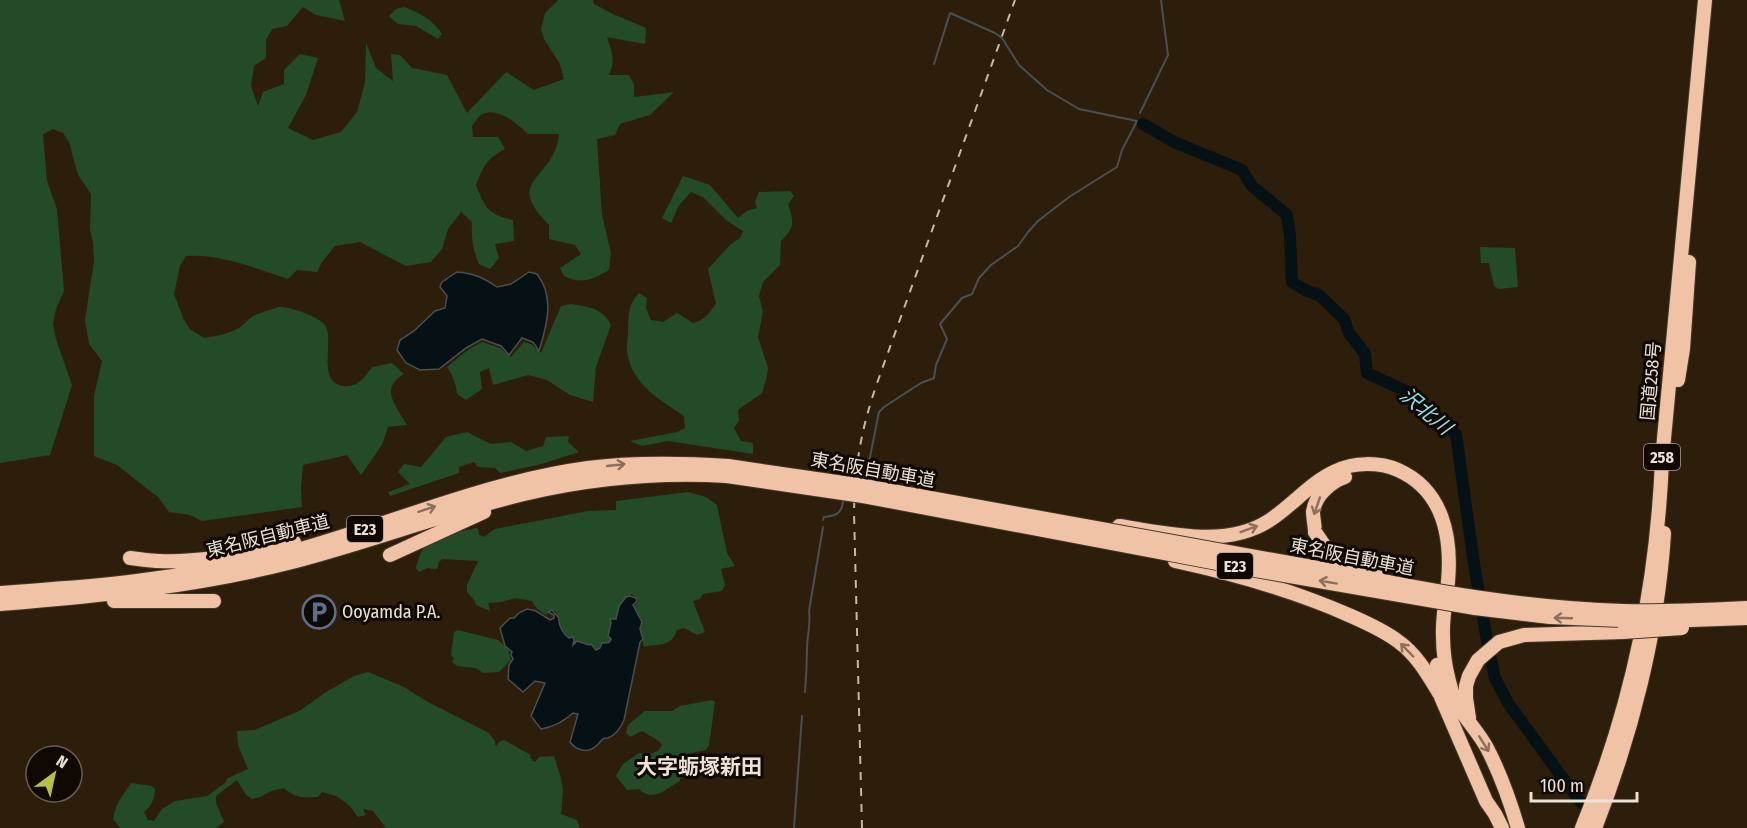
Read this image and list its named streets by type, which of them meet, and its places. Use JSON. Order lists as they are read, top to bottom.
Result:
{
  "streets": {
    "highway": [
      "国道258号",
      "258",
      "東名阪自動車道",
      "E23"
    ]
  },
  "districts": ["大字蛎塚新田"],
  "water": ["沢北川"],
  "places": {
    "parking": ["Ooyamda P.A."]
  },
  "scale_bar": "100 m",
  "north": "top right"
}
